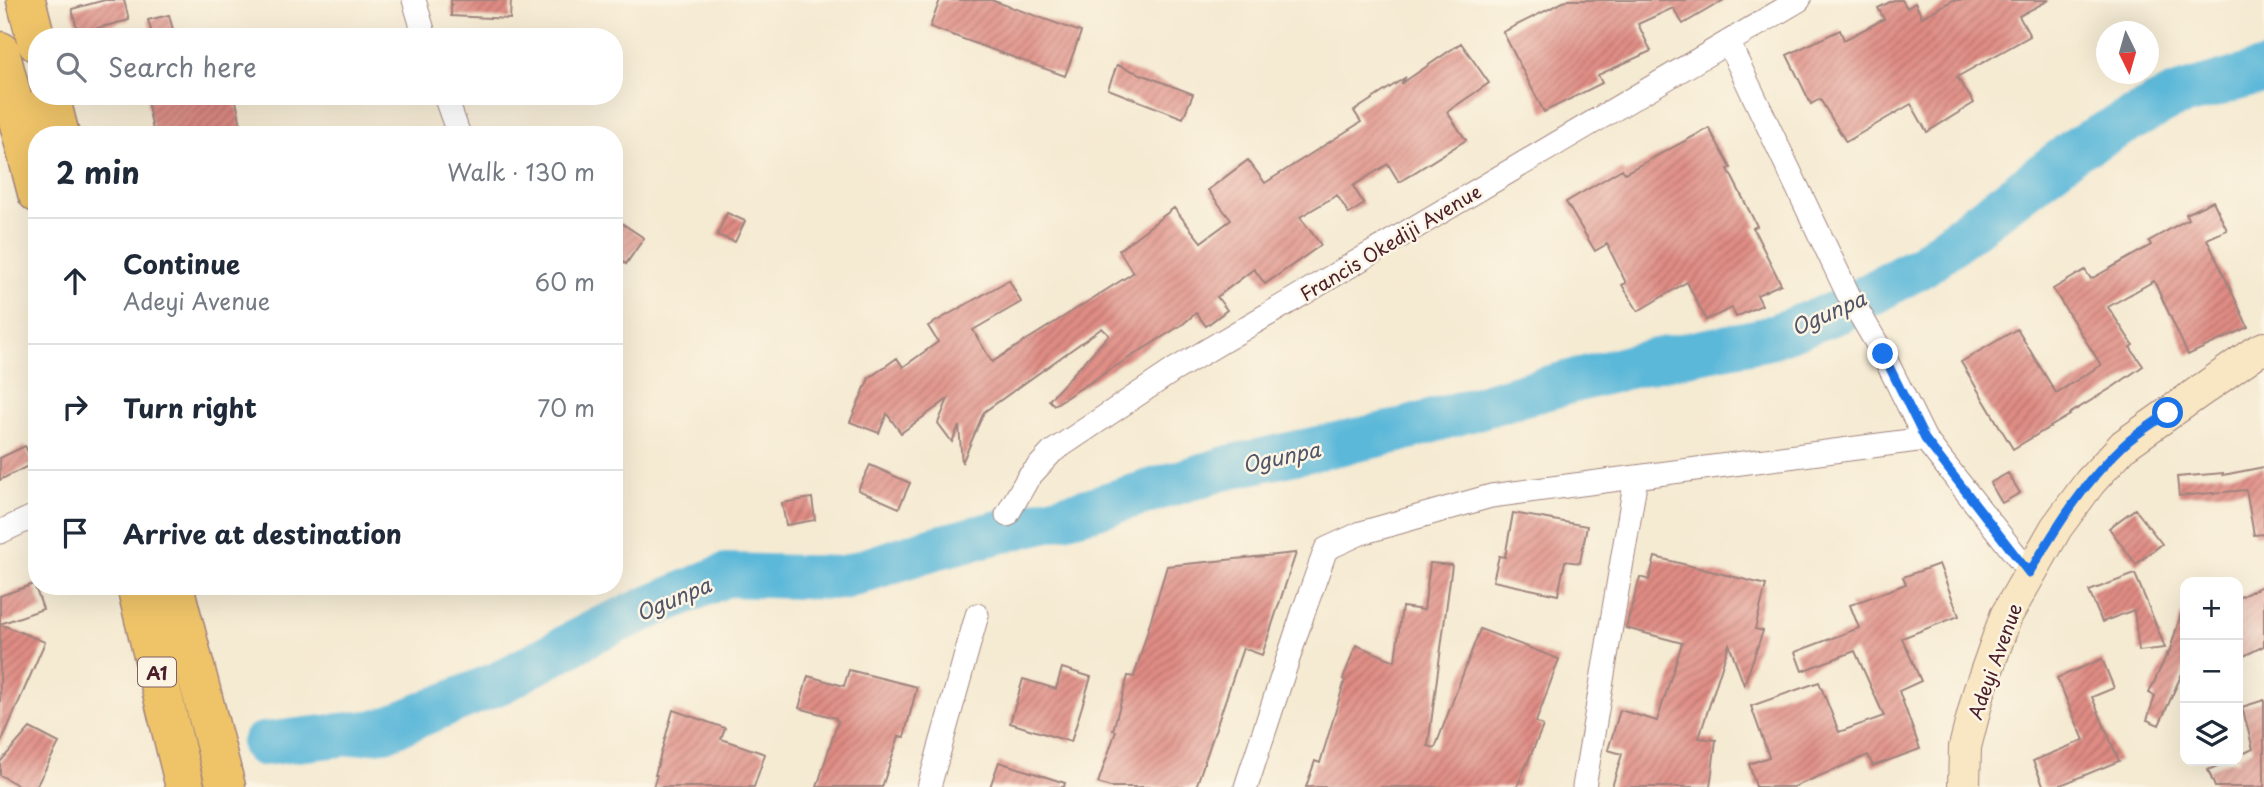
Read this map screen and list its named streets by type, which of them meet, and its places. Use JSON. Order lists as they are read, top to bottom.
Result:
{
  "streets": {
    "highway": ["A1"],
    "street": ["Francis Okediji Avenue", "Adeyi Avenue"]
  },
  "water": ["Ogunpa"],
  "north": "bottom",
  "page": {
    "search": "Search here",
    "heading": ["2 min", "Walk · 130 m"],
    "list": [
      ["Continue", "Adeyi Avenue", "60 m"],
      ["Turn right", "70 m"],
      "Arrive at destination"
    ],
    "map_buttons": ["+", "−"]
  }
}
